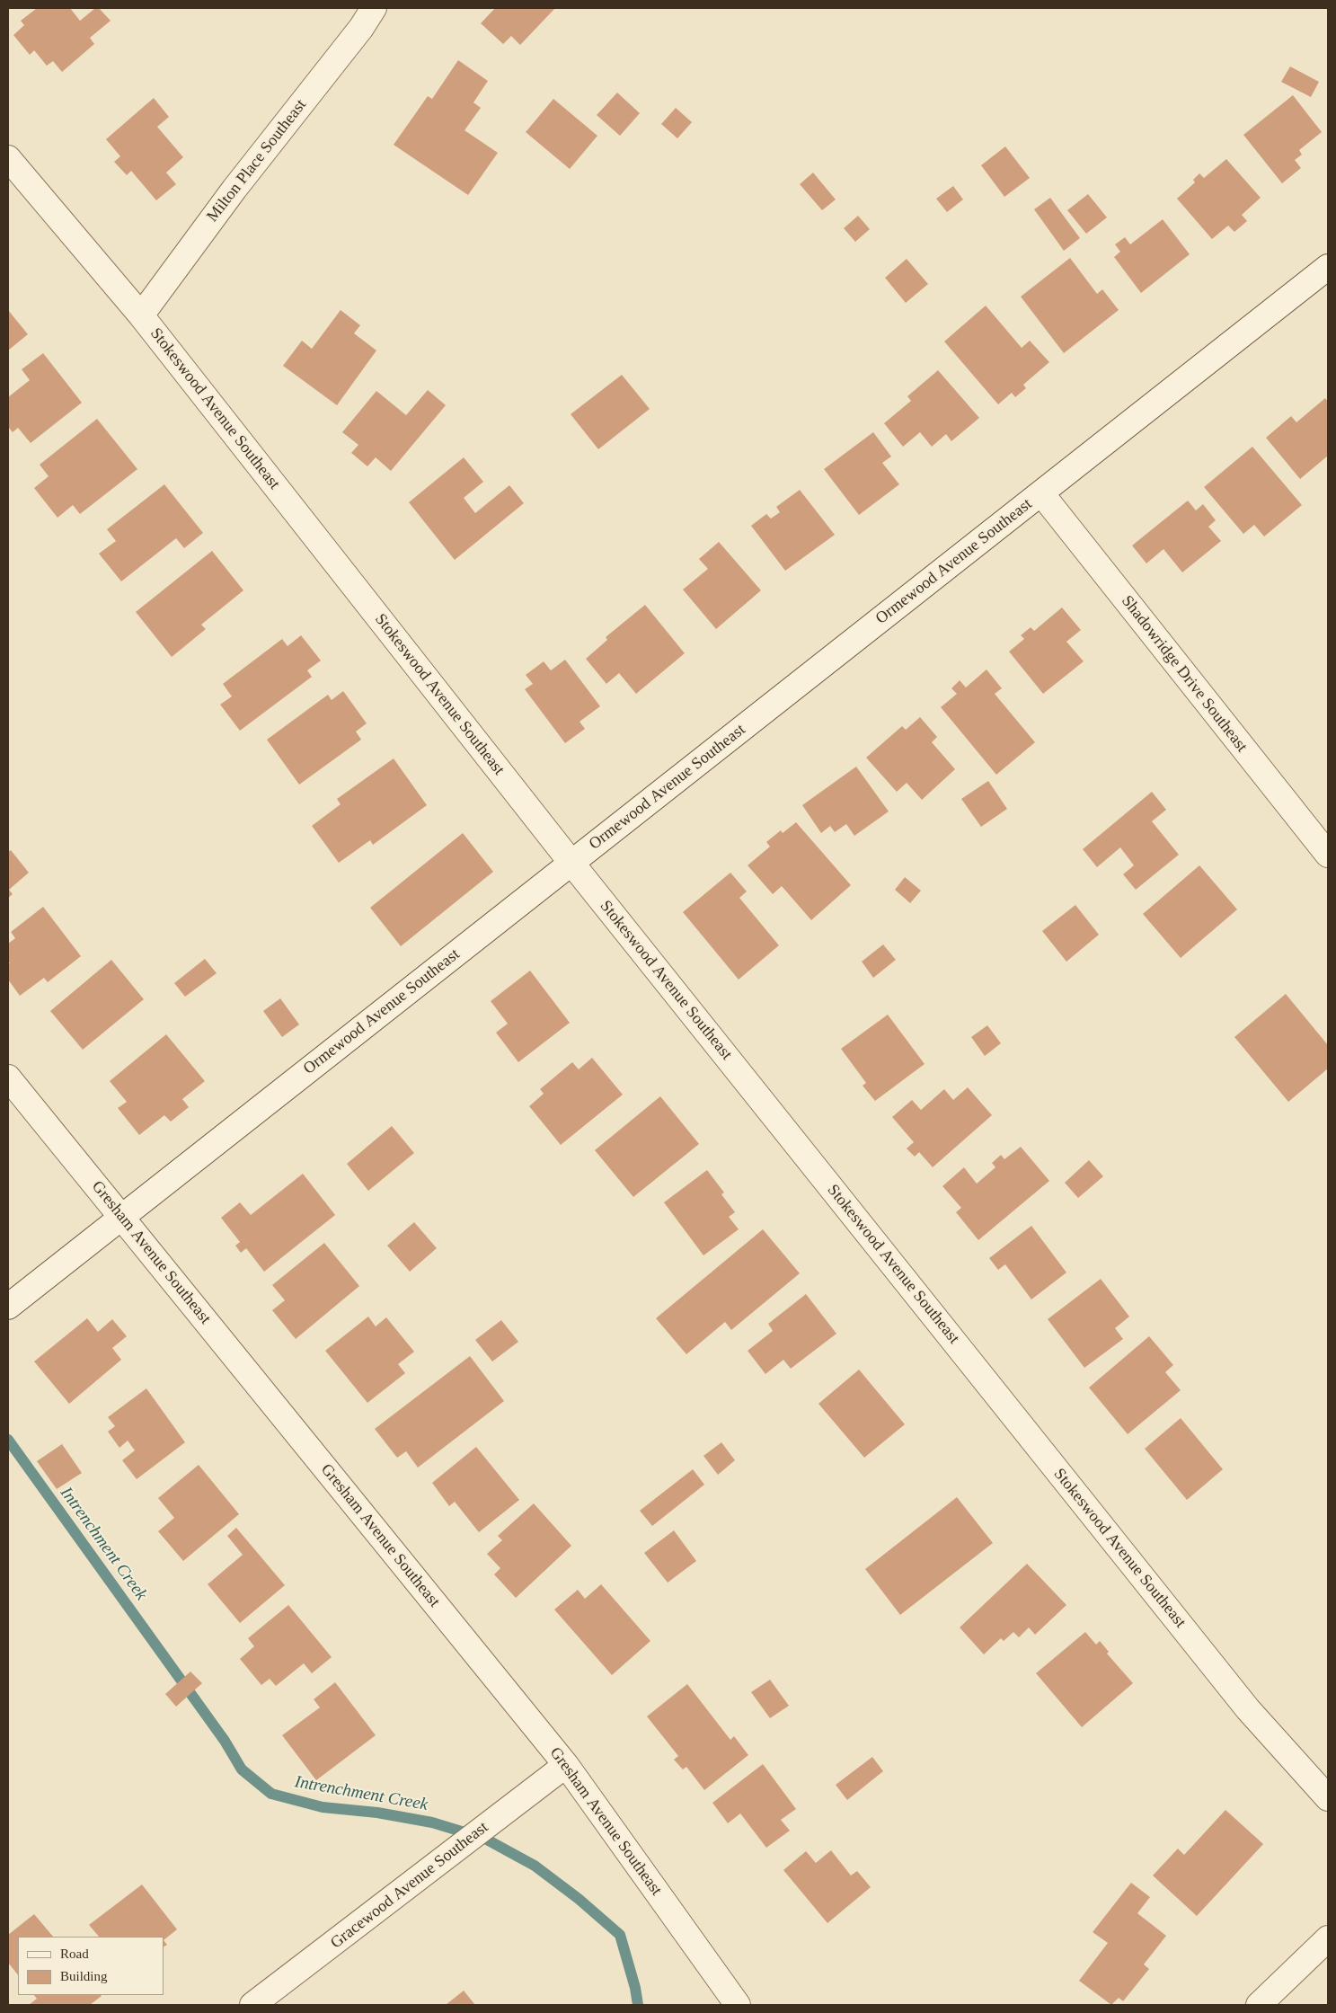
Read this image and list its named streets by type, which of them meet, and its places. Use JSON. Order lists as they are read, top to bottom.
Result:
{
  "streets": {
    "street": [
      "Milton Place Southeast",
      "Stokeswood Avenue Southeast",
      "Ormewood Avenue Southeast",
      "Shadowridge Drive Southeast",
      "Gresham Avenue Southeast",
      "Gracewood Avenue Southeast"
    ]
  },
  "crossings": [
    ["Milton Place Southeast", "Stokeswood Avenue Southeast"],
    ["Stokeswood Avenue Southeast", "Ormewood Avenue Southeast"],
    ["Ormewood Avenue Southeast", "Shadowridge Drive Southeast"],
    ["Ormewood Avenue Southeast", "Gresham Avenue Southeast"],
    ["Gresham Avenue Southeast", "Gracewood Avenue Southeast"]
  ],
  "water": ["Intrenchment Creek"],
  "legend": ["Road", "Building"]
}
